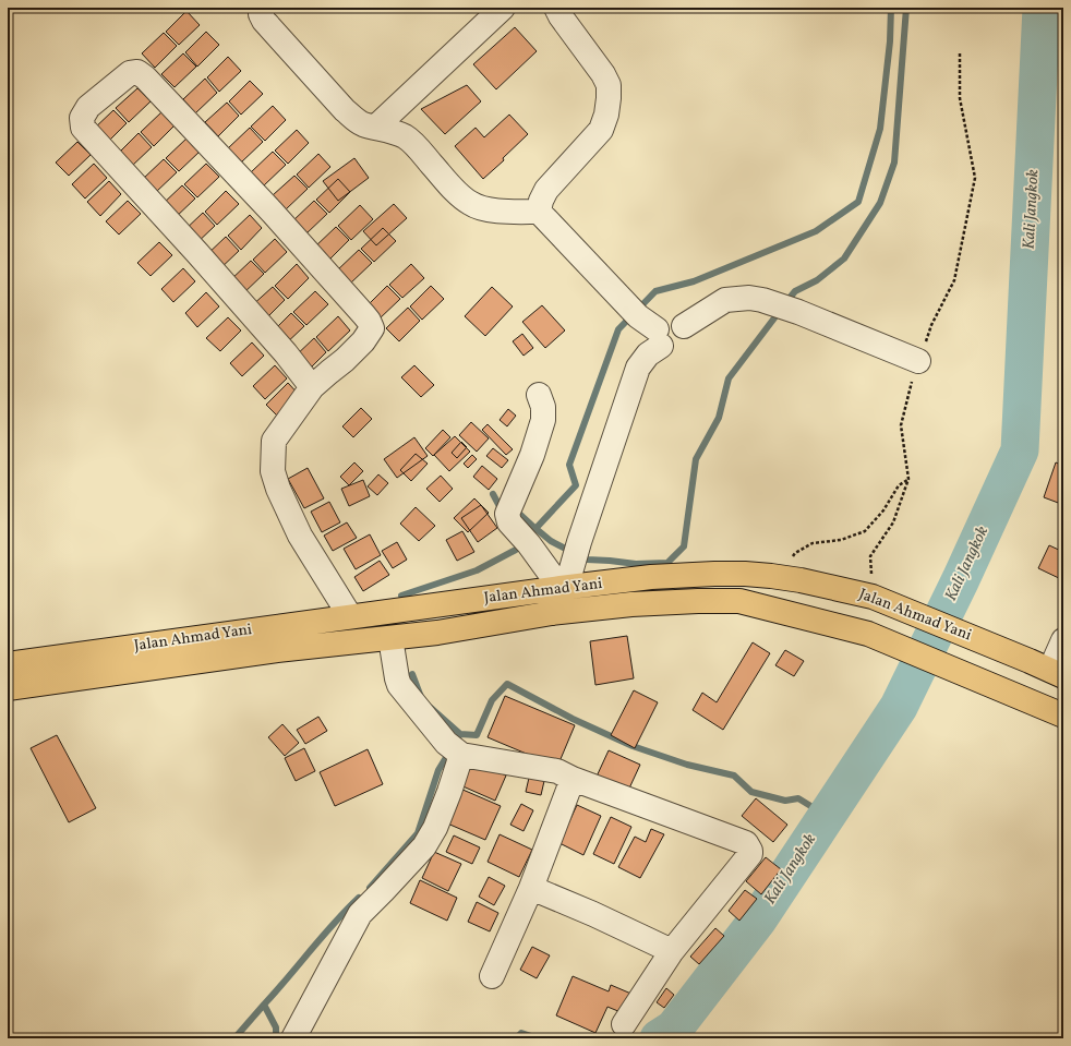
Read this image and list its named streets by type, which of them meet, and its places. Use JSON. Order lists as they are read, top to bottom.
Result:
{
  "streets": {
    "highway": ["Jalan Ahmad Yani"]
  },
  "water": ["Kali Jangkok"]
}
